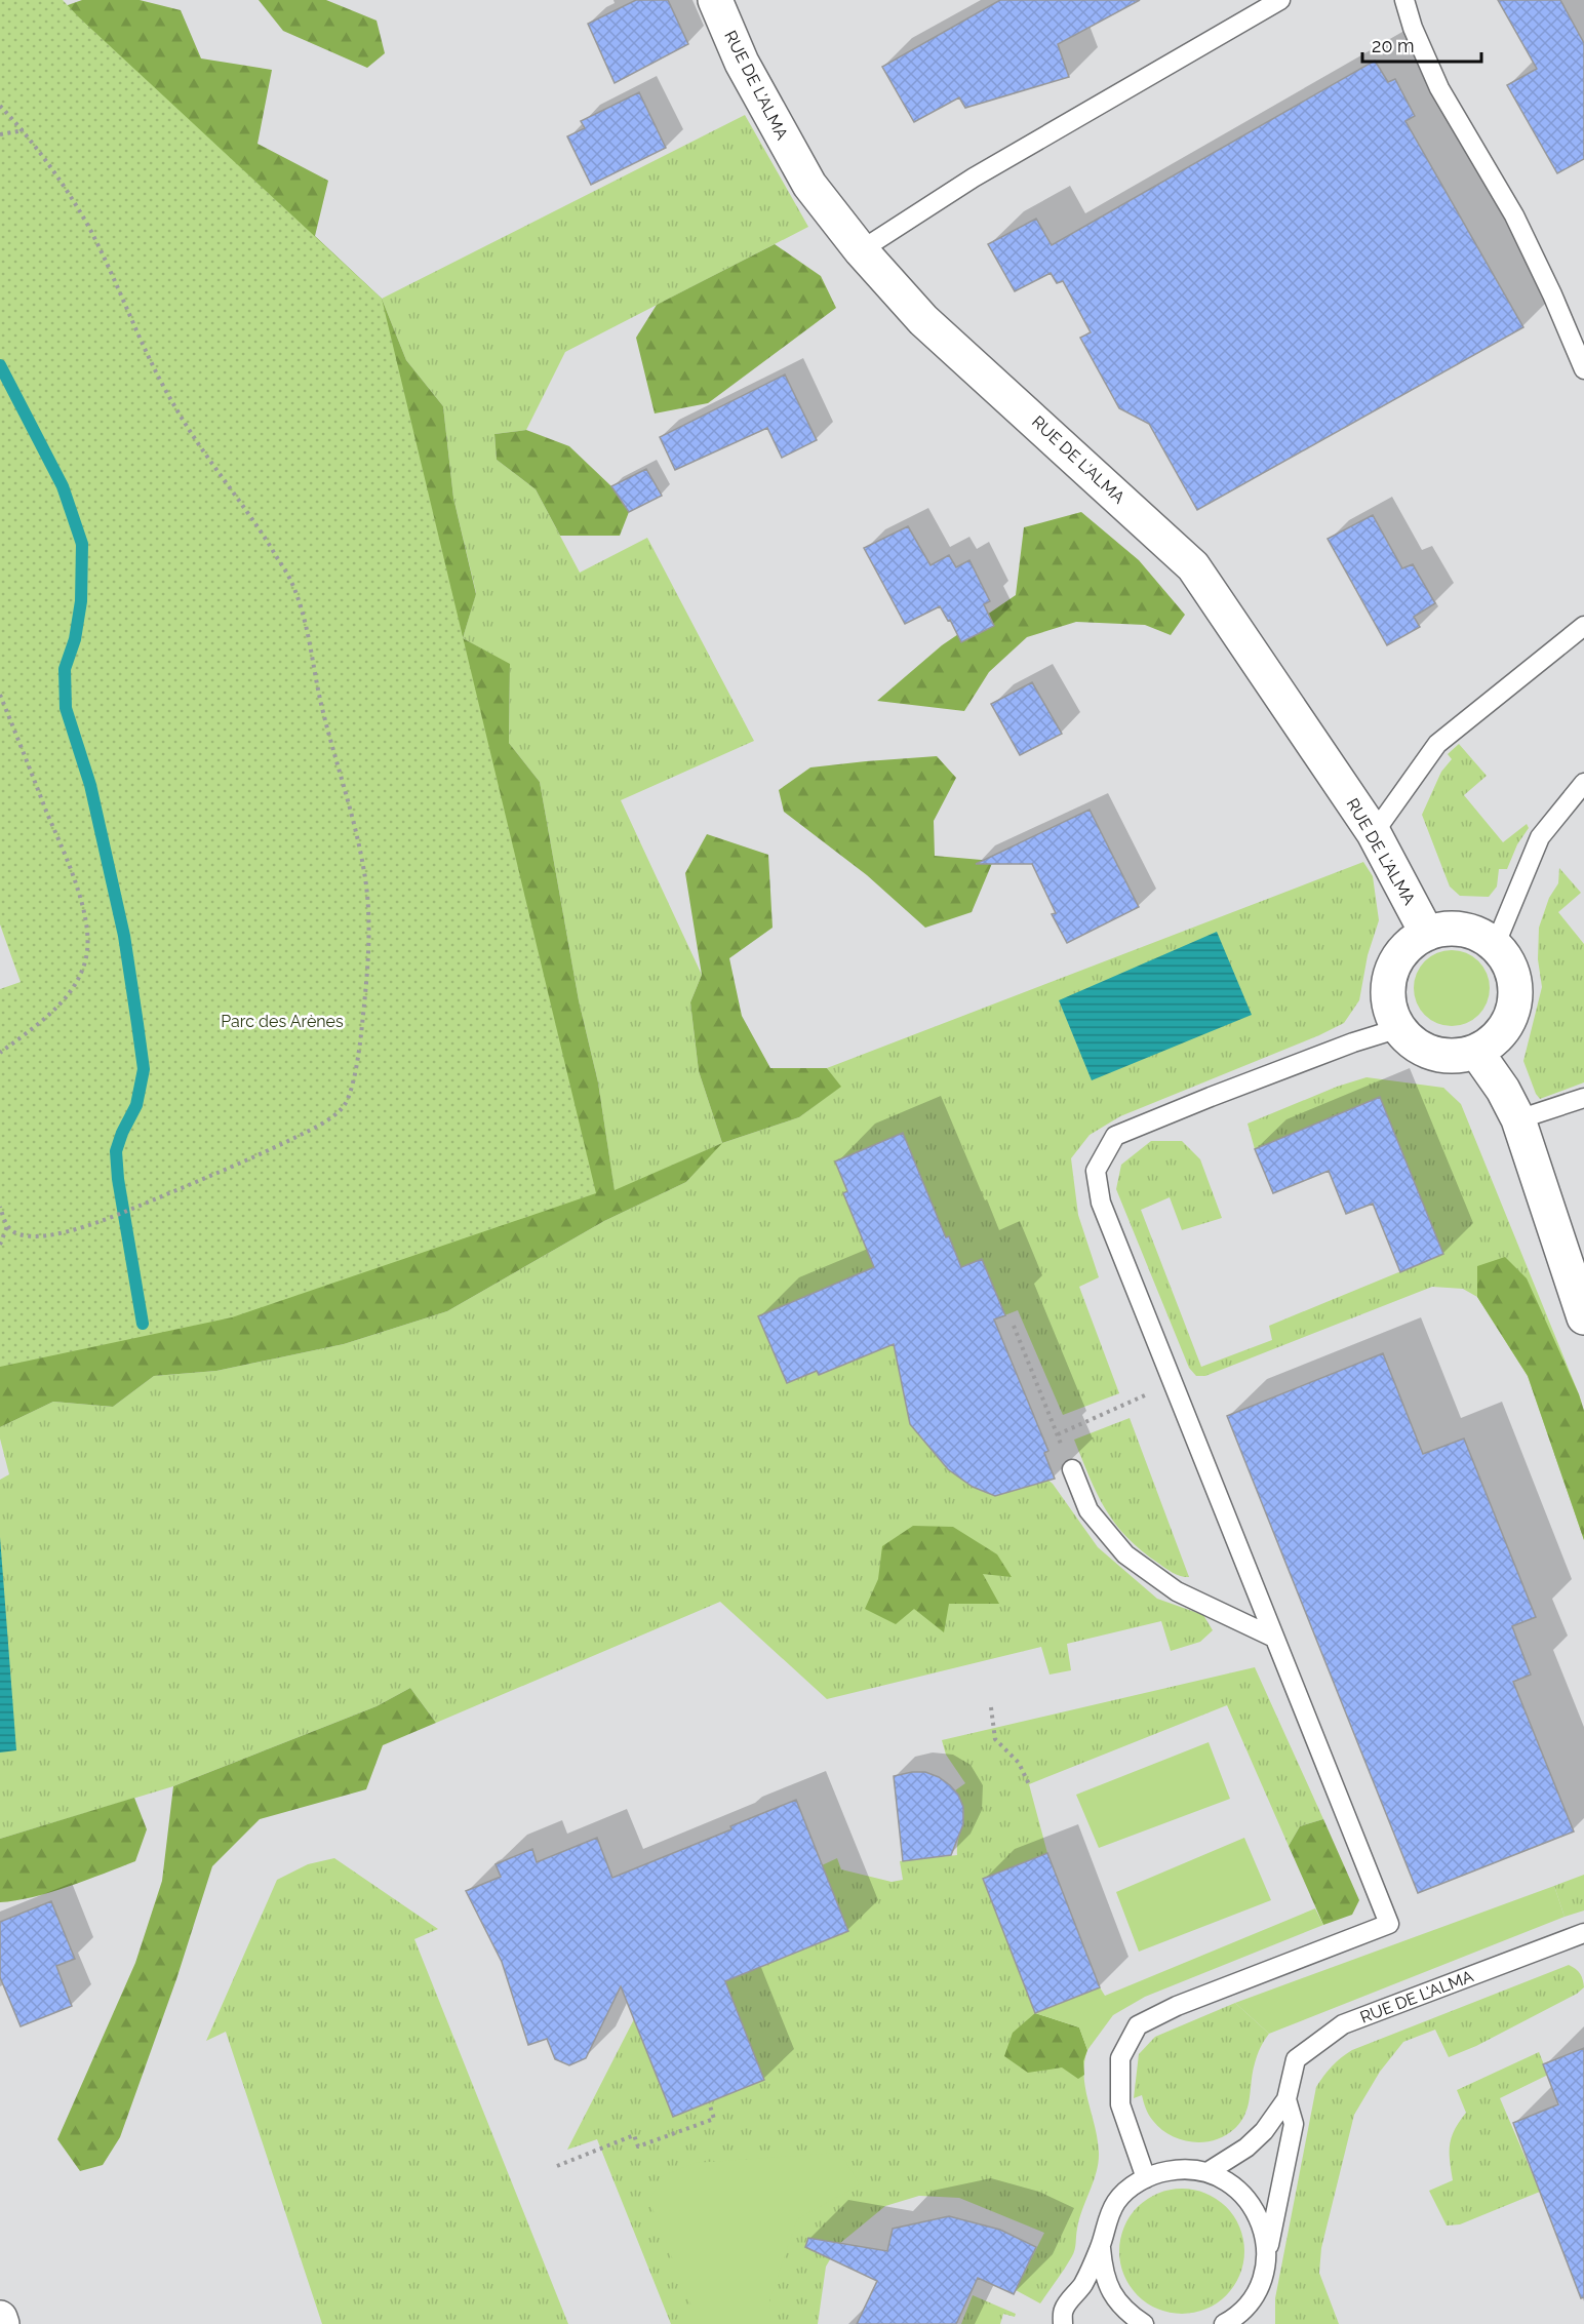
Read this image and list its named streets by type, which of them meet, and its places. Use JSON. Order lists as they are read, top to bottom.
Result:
{
  "streets": {
    "street": ["RUE DE L'ALMA"]
  },
  "parks": ["Parc des Arènes"],
  "scale_bar": "20 m"
}
